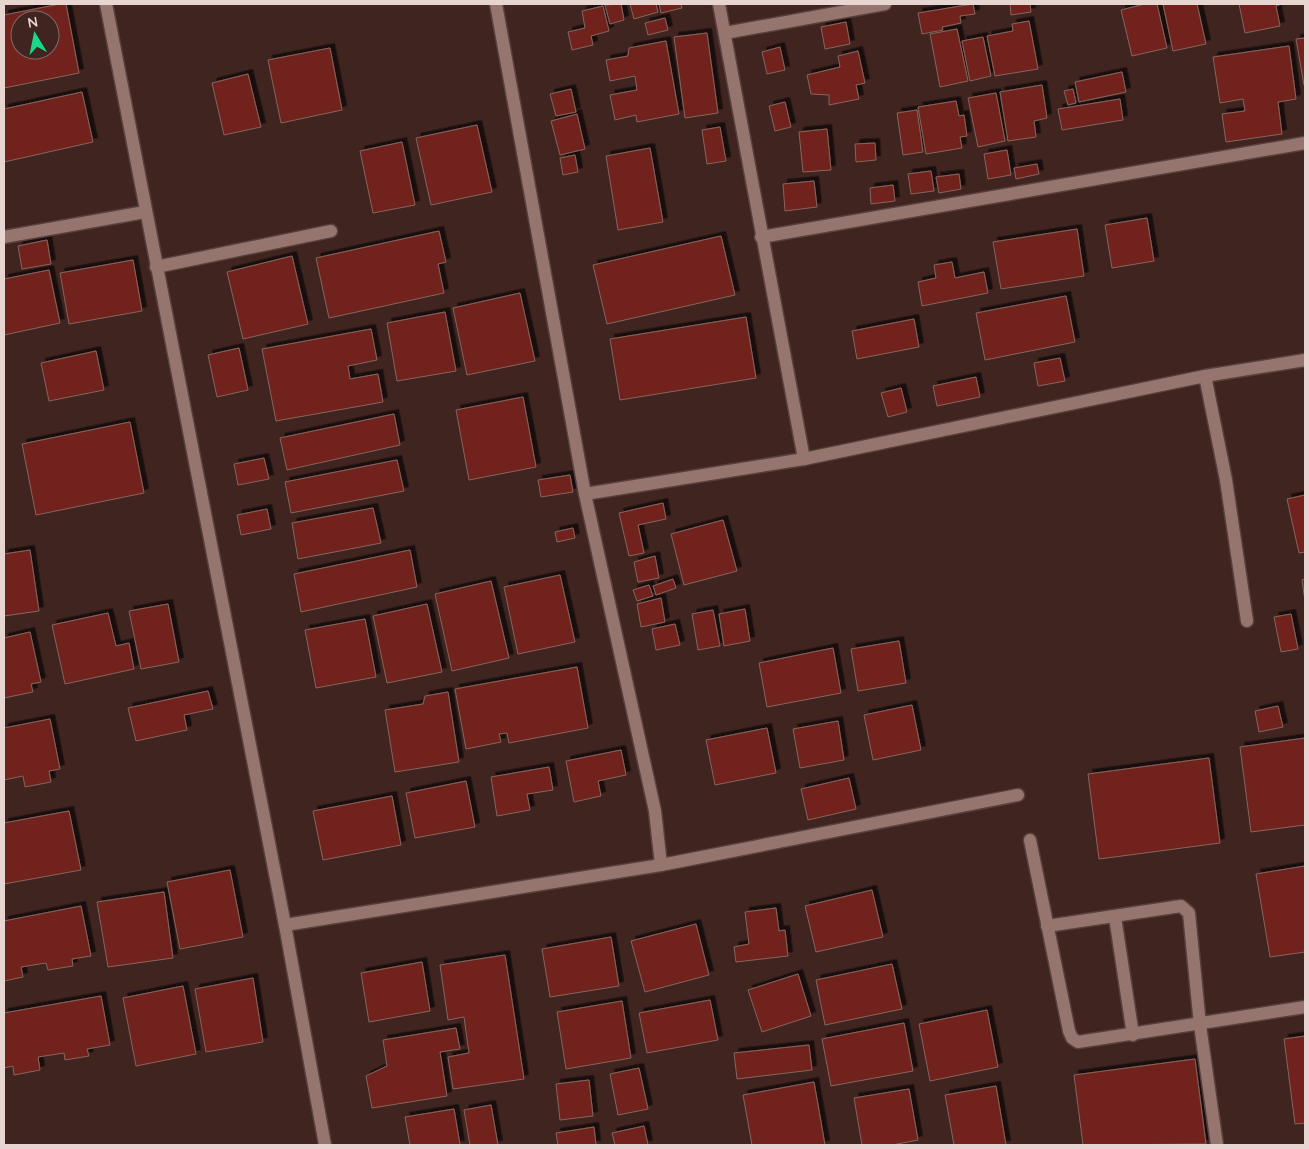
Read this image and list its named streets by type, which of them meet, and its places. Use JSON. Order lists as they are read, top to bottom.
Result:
{
  "north": "top"
}
